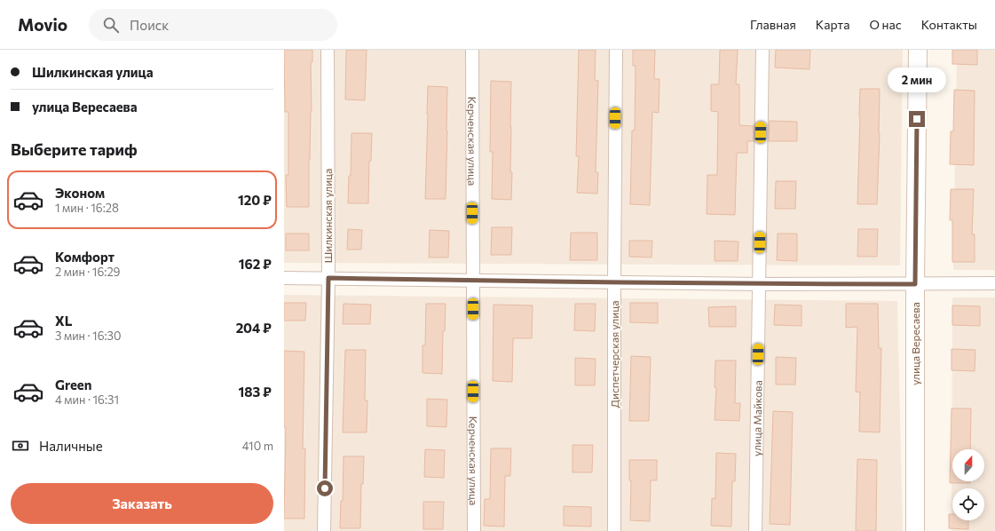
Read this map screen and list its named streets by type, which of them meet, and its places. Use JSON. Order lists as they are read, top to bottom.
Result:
{
  "streets": {
    "street": [
      "Керченская улица",
      "Шилкинская улица",
      "улица Вересаева",
      "Диспетчерская улица",
      "улица Майкова"
    ]
  },
  "north": "top",
  "page": {
    "header": "Movio",
    "search": "Поиск",
    "nav": [
      "Главная",
      "Карта",
      "О нас",
      "Контакты"
    ],
    "banner": ["Шилкинская улица", "улица Вересаева"],
    "bubble": "2 мин",
    "heading": "Выберите тариф",
    "list": [
      {
        "name": "Эконом",
        "note": "1 мин · 16:28",
        "value": "120 ₽"
      },
      {
        "name": "Комфорт",
        "note": "2 мин · 16:29",
        "value": "162 ₽"
      },
      {
        "name": "XL",
        "note": "3 мин · 16:30",
        "value": "204 ₽"
      },
      {
        "name": "Green",
        "note": "4 мин · 16:31",
        "value": "183 ₽"
      }
    ],
    "pay": ["Наличные", "410 m"],
    "buttons": "Заказать"
  }
}
